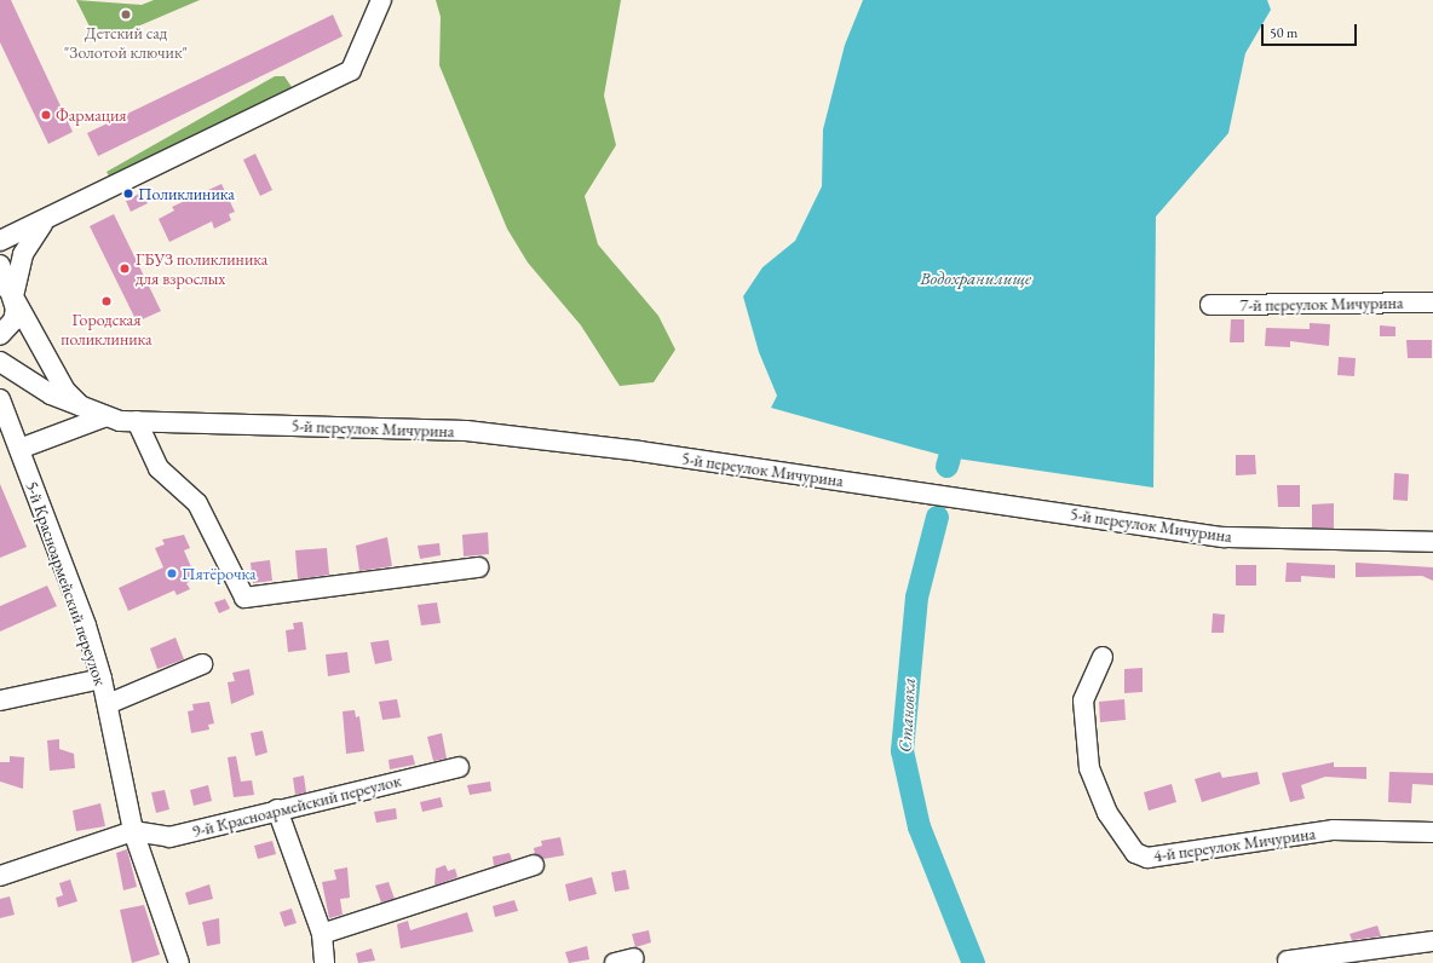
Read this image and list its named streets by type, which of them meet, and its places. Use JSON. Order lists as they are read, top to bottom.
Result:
{
  "streets": {
    "street": [
      "7-й переулок Мичурина",
      "5-й переулок Мичурина",
      "5-й Красноармейский переулок",
      "9-й Красноармейский переулок",
      "4-й переулок Мичурина"
    ]
  },
  "crossings": [
    ["5-й Красноармейский переулок", "9-й Красноармейский переулок"]
  ],
  "water": ["Водохранилище", "Становка"],
  "places": [
    "Детский сад \"Золотой ключик\"",
    "Фармация",
    "Поликлиника",
    "ГБУЗ поликлиника для взрослых",
    "Городская поликлиника",
    "Пятёрочка"
  ],
  "scale_bar": "50 m"
}
